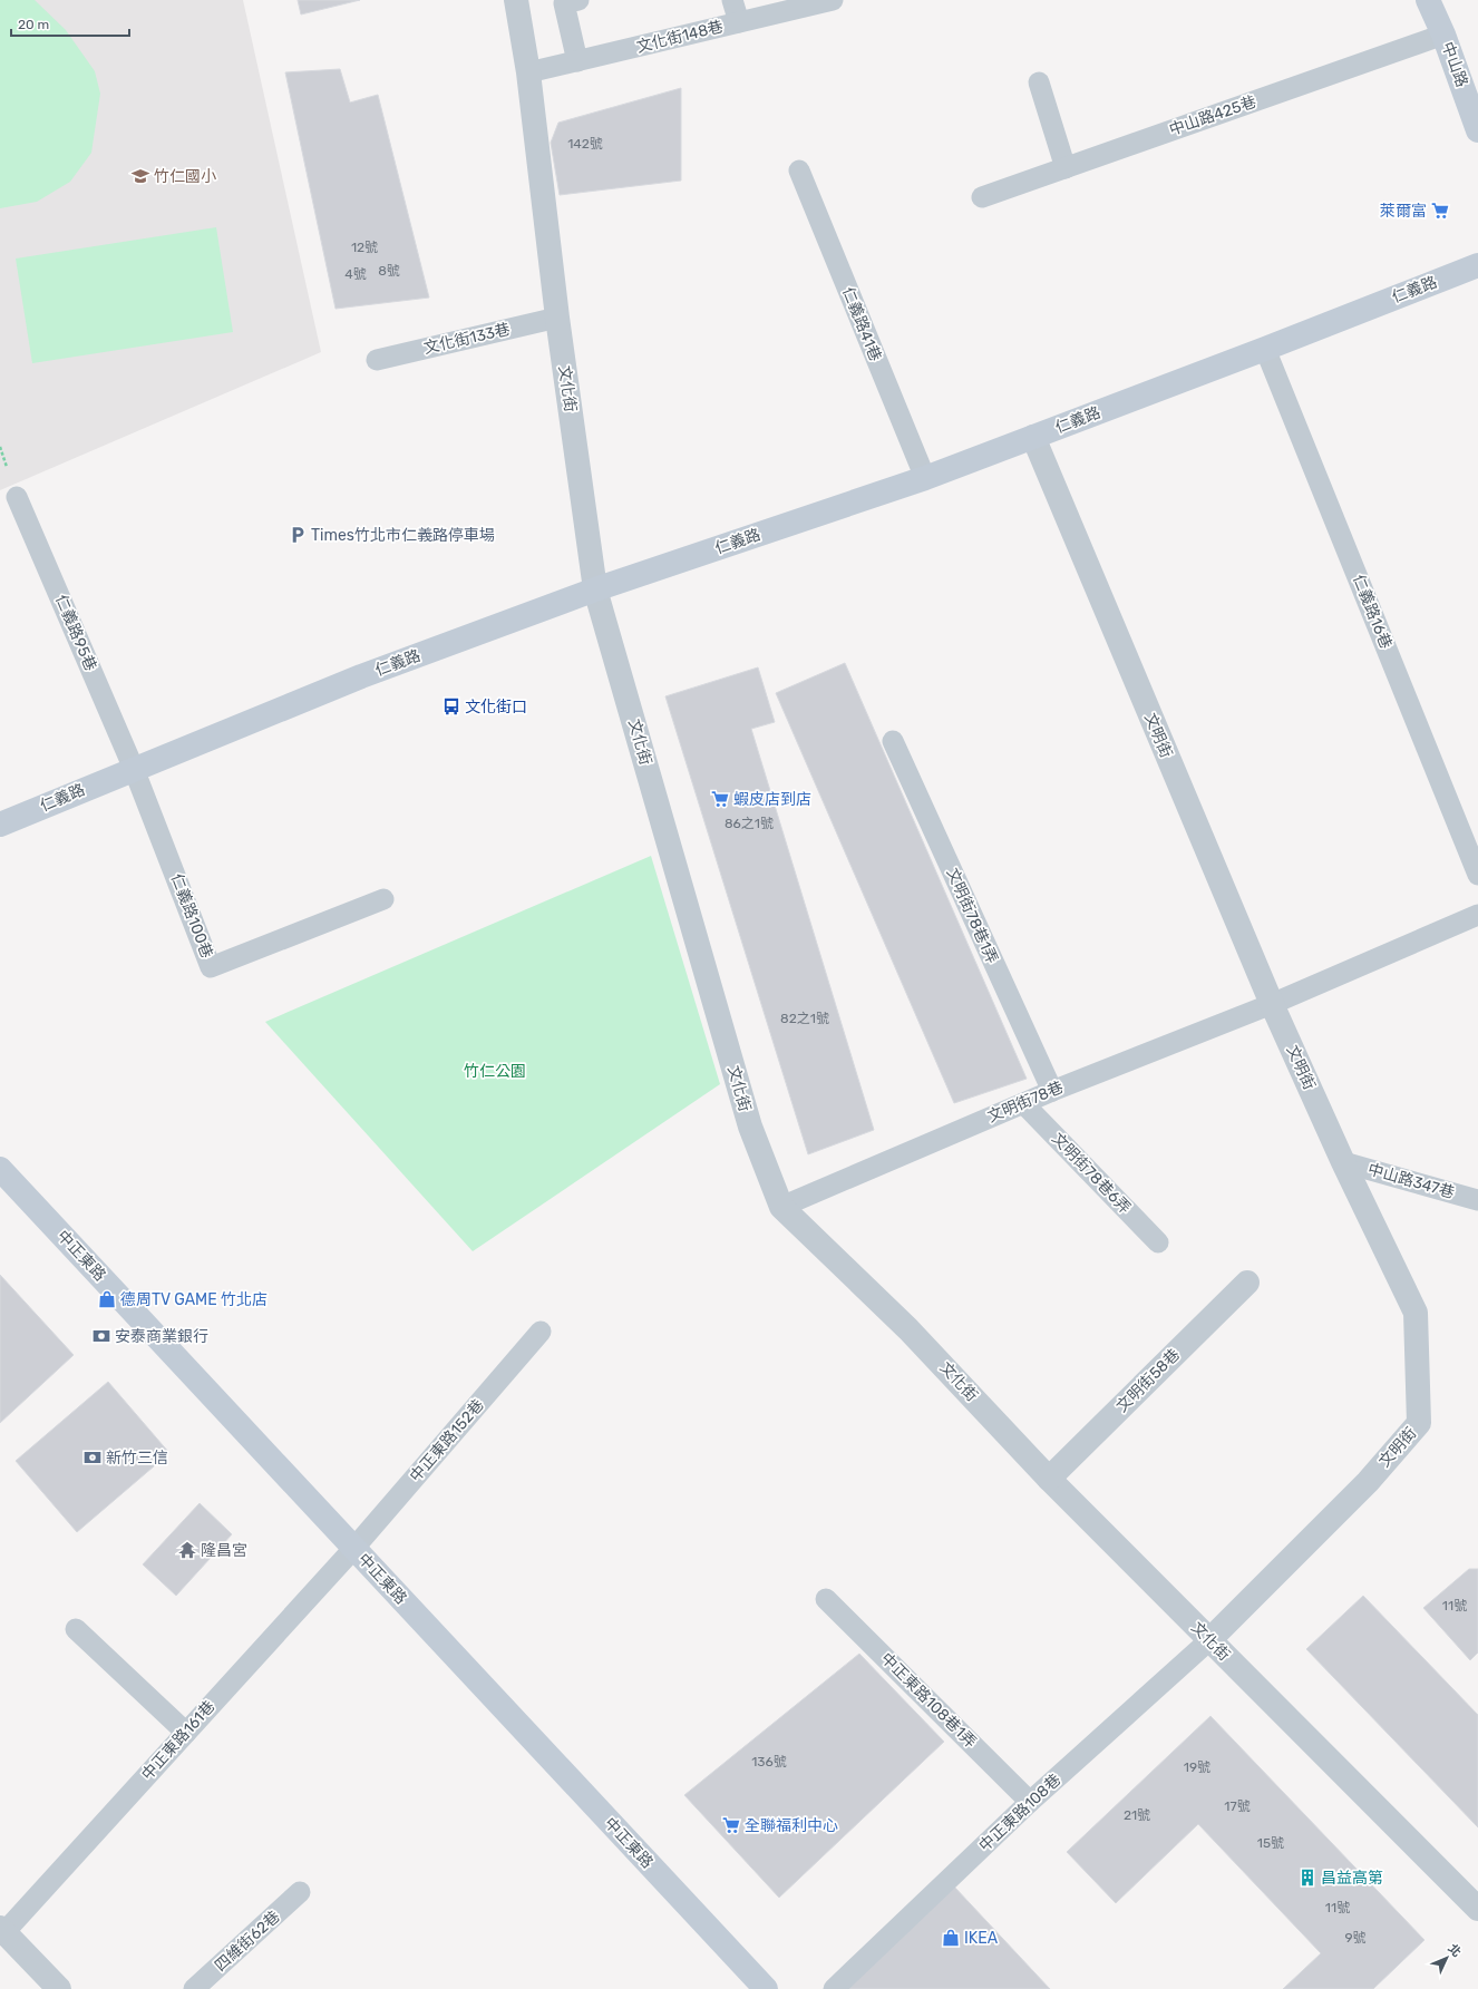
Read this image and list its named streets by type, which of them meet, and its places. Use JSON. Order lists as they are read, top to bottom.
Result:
{
  "streets": {
    "street": [
      "中山路",
      "仁義路",
      "文化街",
      "文明街",
      "中正東路",
      "文明街58巷"
    ],
    "lane": [
      "文化街148巷",
      "中山路425巷",
      "仁義路41巷",
      "文化街133巷",
      "仁義路16巷",
      "仁義路95巷",
      "仁義路100巷",
      "文明街78巷1弄",
      "文明街78巷",
      "文明街78巷6弄",
      "中山路347巷",
      "中正東路152巷",
      "中正東路108巷1弄",
      "中正東路161巷",
      "中正東路108巷",
      "四維街62巷"
    ]
  },
  "crossings": [
    ["文化街148巷", "文化街"],
    ["中山路", "中山路425巷"],
    ["仁義路", "仁義路41巷"],
    ["仁義路", "文化街"],
    ["仁義路", "仁義路16巷"],
    ["仁義路", "仁義路95巷"],
    ["仁義路", "文明街"],
    ["仁義路", "仁義路100巷"],
    ["文化街133巷", "文化街"],
    ["文化街", "文明街"],
    ["文化街", "文明街78巷"],
    ["文化街", "文明街58巷"],
    ["文化街", "中正東路108巷"],
    ["仁義路95巷", "仁義路100巷"],
    ["文明街", "文明街78巷"],
    ["文明街", "中山路347巷"],
    ["文明街", "中正東路108巷"],
    ["文明街78巷1弄", "文明街78巷"],
    ["文明街78巷", "文明街78巷6弄"],
    ["中正東路", "中正東路152巷"],
    ["中正東路", "中正東路161巷"],
    ["中正東路152巷", "中正東路161巷"],
    ["中正東路108巷1弄", "中正東路108巷"]
  ],
  "parks": ["竹仁公園"],
  "places": {
    "school or university": ["竹仁國小"],
    "supermarket": ["萊爾富", "蝦皮店到店", "全聯福利中心"],
    "parking": ["Times竹北市仁義路停車場"],
    "bus stop": ["文化街口"],
    "shop": ["德周TV GAME 竹北店", "IKEA"],
    "bank": ["安泰商業銀行", "新竹三信"],
    "temple": ["隆昌宮"],
    "building": ["昌益高第"]
  },
  "house_numbers": [
    "142號",
    "12號",
    "8號",
    "4號",
    "86之1號",
    "82之1號",
    "11號",
    "136號",
    "19號",
    "17號",
    "21號",
    "15號",
    "11號",
    "9號"
  ],
  "scale_bar": "20 m",
  "north": "top right"
}
